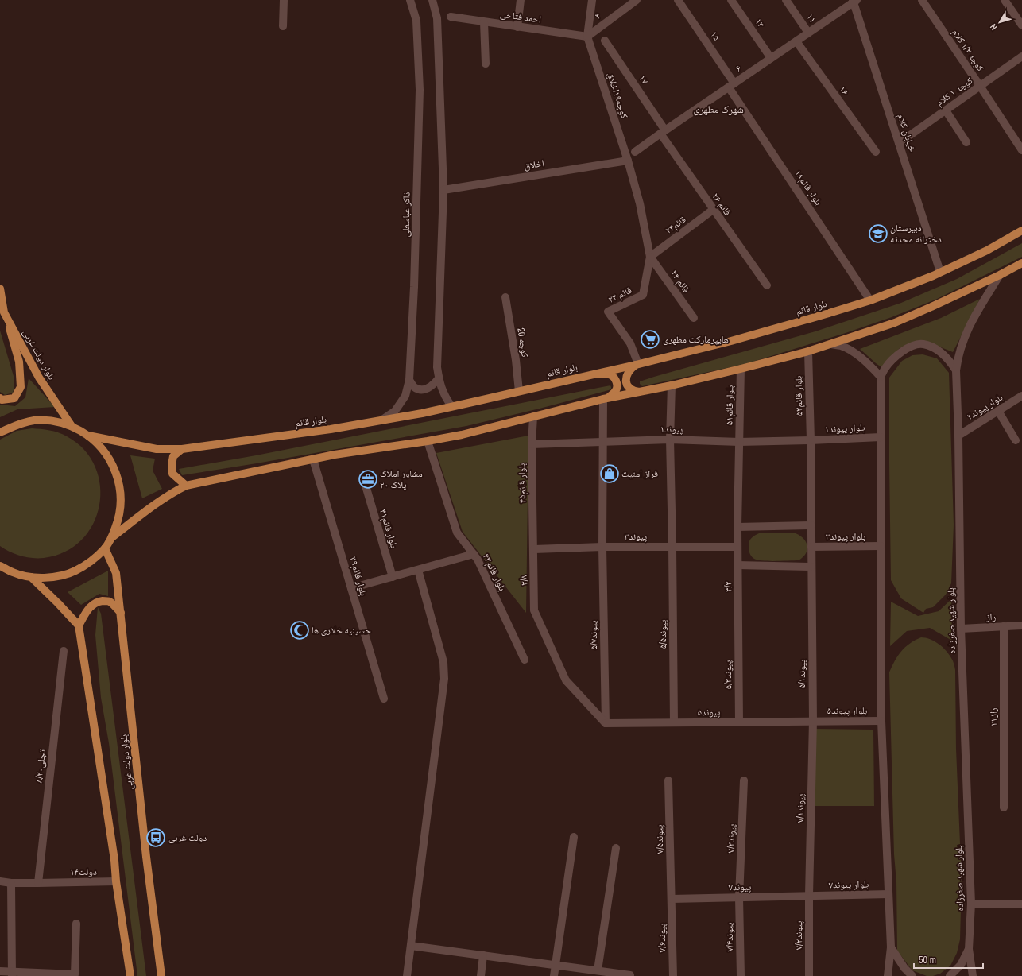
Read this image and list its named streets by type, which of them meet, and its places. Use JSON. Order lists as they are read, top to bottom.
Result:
{
  "streets": {
    "main road": ["بلوار قائم", "بلوار دولت غربی"],
    "street": [
      "۴",
      "احمد فتاحی",
      "۱۱",
      "۱۳",
      "۱۵",
      "کوچه ۱/۲ کلام",
      "۶",
      "۱۷",
      "۱۶",
      "کوچه ۱ کلام",
      "کوچه۱۹اخلاق",
      "خیابان کلام",
      "اخلاق",
      "بلوار قائم۱۸",
      "قائم ۲۶",
      "ذاکر عباسعلی",
      "قائم۲۴",
      "۲۴ قائم",
      "قائم ۲۲",
      "کوچه 20",
      "بلوار قائم۵۳",
      "بلوار قائم۵۱",
      "بلوار پیوند۲",
      "بلوار پیوند۱",
      "پیوند۱",
      "بلوار قائم۴۵",
      "بلوار قائم۴۱",
      "پیوند۳",
      "بلوار پیوند۳",
      "بلوار قائم۴۳",
      "بلوار قائم۳۹",
      "۳/۸",
      "۳/۲",
      "راز",
      "بلوار شهید صفرزاده",
      "پیوند۵/۵",
      "پیوند۵/۷",
      "پیوند۵/۱",
      "پیوند۵/۳",
      "بلوار پیوند۵",
      "پیوند۵",
      "راز۲۲",
      "تجلی۸/۲۰",
      "پیوند۷/۱",
      "پیوند۷/۳",
      "پیوند۷/۵",
      "۱۴دولت",
      "بلوار پیوند۷",
      "پیوند۷",
      "پیوند۷/۲",
      "پیوند۷/۴",
      "پیوند۷/۶"
    ]
  },
  "crossings": [
    ["۴", "احمد فتاحی"],
    ["۴", "کوچه۱۹اخلاق"],
    ["احمد فتاحی", "کوچه۱۹اخلاق"],
    ["۱۱", "۶"],
    ["۱۳", "۶"],
    ["۱۵", "۶"],
    ["۱۵", "بلوار قائم۱۸"],
    ["کوچه ۱/۲ کلام", "کوچه ۱ کلام"],
    ["۶", "۱۷"],
    ["۶", "۱۶"],
    ["۶", "خیابان کلام"],
    ["۶", "بلوار قائم۱۸"],
    ["۶", "قائم ۲۶"],
    ["۱۷", "قائم ۲۶"],
    ["کوچه ۱ کلام", "خیابان کلام"],
    ["کوچه۱۹اخلاق", "اخلاق"],
    ["کوچه۱۹اخلاق", "قائم۲۴"],
    ["کوچه۱۹اخلاق", "۲۴ قائم"],
    ["کوچه۱۹اخلاق", "قائم ۲۲"],
    ["خیابان کلام", "بلوار قائم"],
    ["بلوار قائم۱۸", "بلوار قائم"],
    ["قائم ۲۶", "قائم۲۴"],
    ["ذاکر عباسعلی", "بلوار قائم"],
    ["قائم۲۴", "۲۴ قائم"],
    ["قائم۲۴", "قائم ۲۲"],
    ["۲۴ قائم", "قائم ۲۲"],
    ["قائم ۲۲", "بلوار قائم"],
    ["بلوار قائم", "کوچه 20"],
    ["بلوار قائم۵۳", "بلوار پیوند۱"],
    ["بلوار قائم۵۳", "پیوند۱"],
    ["بلوار قائم۵۳", "پیوند۵/۱"],
    ["بلوار قائم۵۱", "پیوند۱"],
    ["بلوار قائم۵۱", "۳/۲"],
    ["بلوار پیوند۲", "بلوار شهید صفرزاده"],
    ["بلوار پیوند۱", "پیوند۱"],
    ["پیوند۱", "بلوار قائم۴۵"],
    ["پیوند۱", "پیوند۵/۵"],
    ["پیوند۱", "پیوند۵/۷"],
    ["بلوار قائم۴۵", "پیوند۳"],
    ["بلوار قائم۴۵", "۳/۸"],
    ["پیوند۳", "۳/۸"],
    ["پیوند۳", "۳/۲"],
    ["پیوند۳", "پیوند۵/۵"],
    ["پیوند۳", "پیوند۵/۷"],
    ["بلوار پیوند۳", "پیوند۵/۱"],
    ["۳/۸", "پیوند۵/۷"],
    ["۳/۸", "پیوند۵"],
    ["۳/۲", "پیوند۵/۳"],
    ["راز", "بلوار شهید صفرزاده"],
    ["راز", "راز۲۲"],
    ["پیوند۵/۵", "پیوند۵"],
    ["پیوند۵/۷", "پیوند۵"],
    ["پیوند۵/۱", "بلوار پیوند۵"],
    ["پیوند۵/۱", "پیوند۵"],
    ["پیوند۵/۱", "پیوند۷/۱"],
    ["پیوند۵/۳", "پیوند۵"],
    ["بلوار پیوند۵", "پیوند۵"],
    ["بلوار پیوند۵", "پیوند۷/۱"],
    ["پیوند۵", "پیوند۷/۱"],
    ["تجلی۸/۲۰", "۱۴دولت"],
    ["پیوند۷/۱", "بلوار پیوند۷"],
    ["پیوند۷/۱", "پیوند۷"],
    ["پیوند۷/۱", "پیوند۷/۲"],
    ["پیوند۷/۳", "پیوند۷"],
    ["پیوند۷/۳", "پیوند۷/۴"],
    ["پیوند۷/۵", "پیوند۷"],
    ["پیوند۷/۵", "پیوند۷/۶"],
    ["بلوار پیوند۷", "پیوند۷"],
    ["بلوار پیوند۷", "پیوند۷/۲"],
    ["پیوند۷", "پیوند۷/۲"],
    ["پیوند۷", "پیوند۷/۴"],
    ["پیوند۷", "پیوند۷/۶"]
  ],
  "districts": ["شهرک مطهری"],
  "places": {
    "school or university": ["دبیرستان دخترانه محدثه"],
    "supermarket": ["هایپرمارکت مطهری"],
    "shop": ["فراز امنیت"],
    "office": ["مشاور املاک پلاک ۲۰"],
    "mosque": ["حسینیه خلاری ها"],
    "bus stop": ["دولت غربی"]
  },
  "scale_bar": "50 m",
  "north": "bottom left"
}
